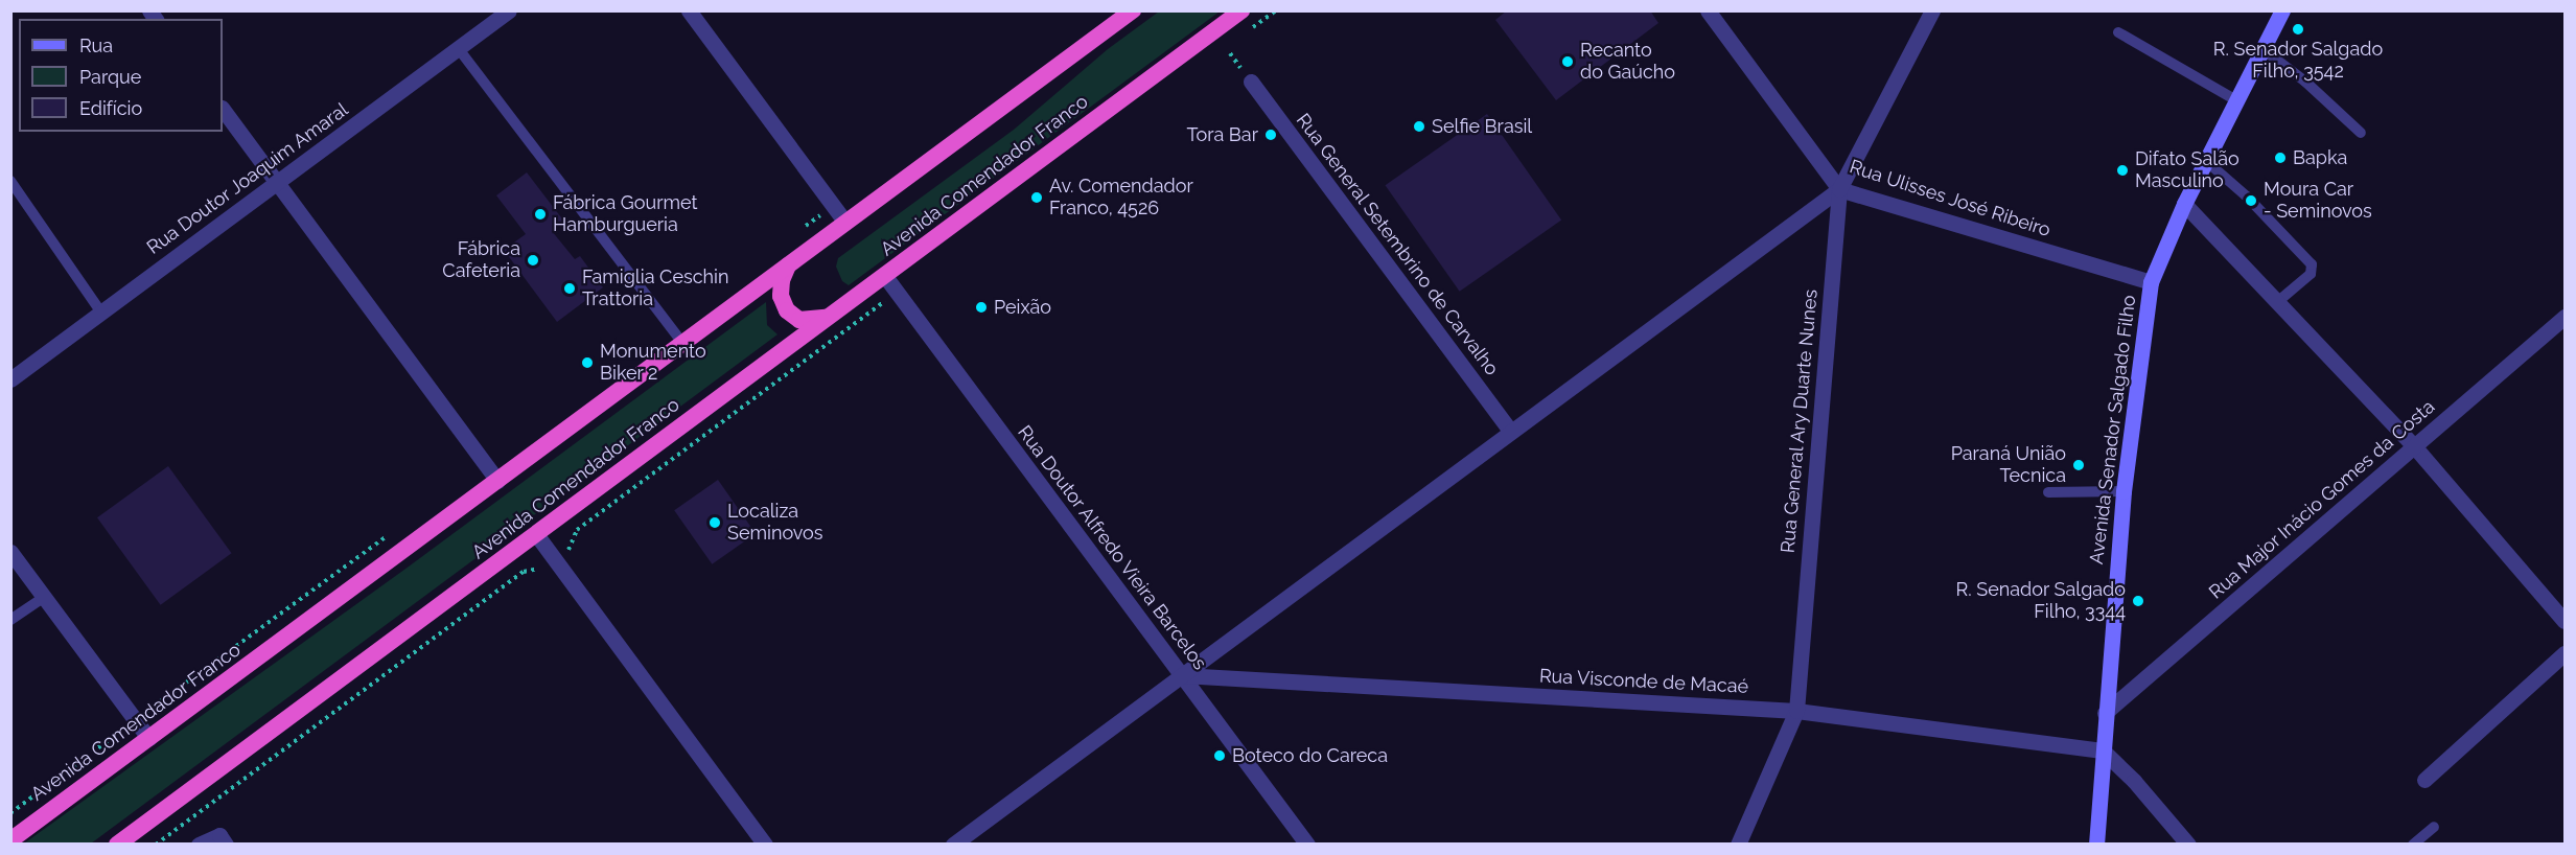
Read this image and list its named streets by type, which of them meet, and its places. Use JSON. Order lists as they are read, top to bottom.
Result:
{
  "streets": {
    "highway": ["Avenida Comendador Franco"],
    "main road": ["Avenida Senador Salgado Filho"],
    "street": [
      "Rua Doutor Joaquim Amaral",
      "Rua Ulisses José Ribeiro",
      "Rua General Setembrino de Carvalho",
      "Rua General Ary Duarte Nunes",
      "Rua Major Inácio Gomes da Costa",
      "Rua Doutor Alfredo Vieira Barcelos",
      "Rua Visconde de Macaé"
    ]
  },
  "crossings": [
    ["Avenida Comendador Franco", "Rua Doutor Alfredo Vieira Barcelos"],
    ["Rua Ulisses José Ribeiro", "Rua General Ary Duarte Nunes"],
    ["Rua Ulisses José Ribeiro", "Avenida Senador Salgado Filho"],
    ["Rua General Ary Duarte Nunes", "Rua Visconde de Macaé"],
    ["Avenida Senador Salgado Filho", "Rua Major Inácio Gomes da Costa"],
    ["Avenida Senador Salgado Filho", "Rua Visconde de Macaé"],
    ["Rua Doutor Alfredo Vieira Barcelos", "Rua Visconde de Macaé"]
  ],
  "places": [
    "R. Senador Salgado Filho, 3542",
    "Recanto do Gaúcho",
    "Selfie Brasil",
    "Tora Bar",
    "Bapka",
    "Difato Salão Masculino",
    "Av. Comendador Franco, 4526",
    "Moura Car - Seminovos",
    "Fábrica Gourmet Hamburgueria",
    "Fábrica Cafeteria",
    "Famiglia Ceschin Trattoria",
    "Peixão",
    "Monumento Biker 2",
    "Paraná União Tecnica",
    "Localiza Seminovos",
    "R. Senador Salgado Filho, 3344",
    "Boteco do Careca"
  ],
  "legend": ["Rua", "Parque", "Edifício"]
}
